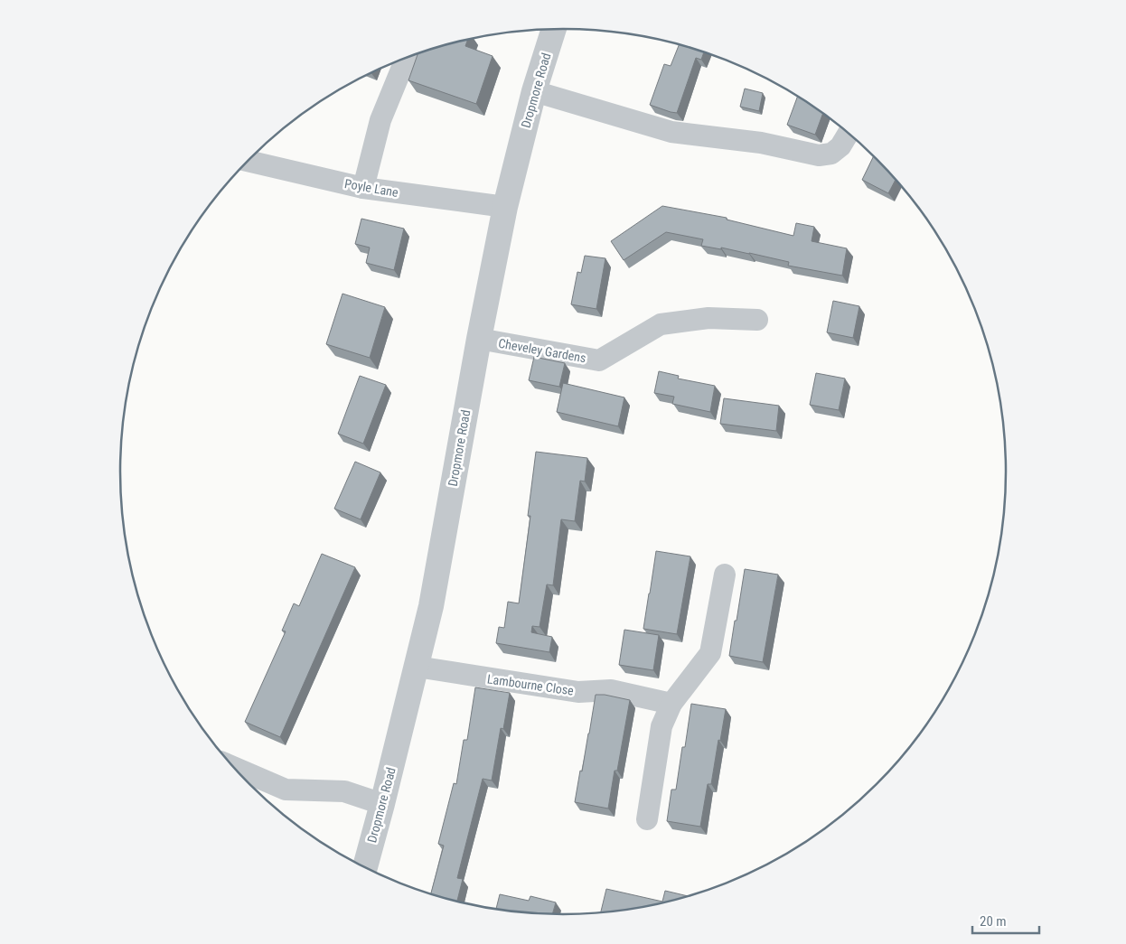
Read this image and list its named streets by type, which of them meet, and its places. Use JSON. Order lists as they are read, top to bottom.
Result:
{
  "streets": {
    "street": [
      "Dropmore Road",
      "Poyle Lane",
      "Cheveley Gardens",
      "Lambourne Close"
    ]
  },
  "crossings": [
    ["Dropmore Road", "Poyle Lane"],
    ["Dropmore Road", "Cheveley Gardens"],
    ["Dropmore Road", "Lambourne Close"]
  ],
  "scale_bar": "20 m"
}
